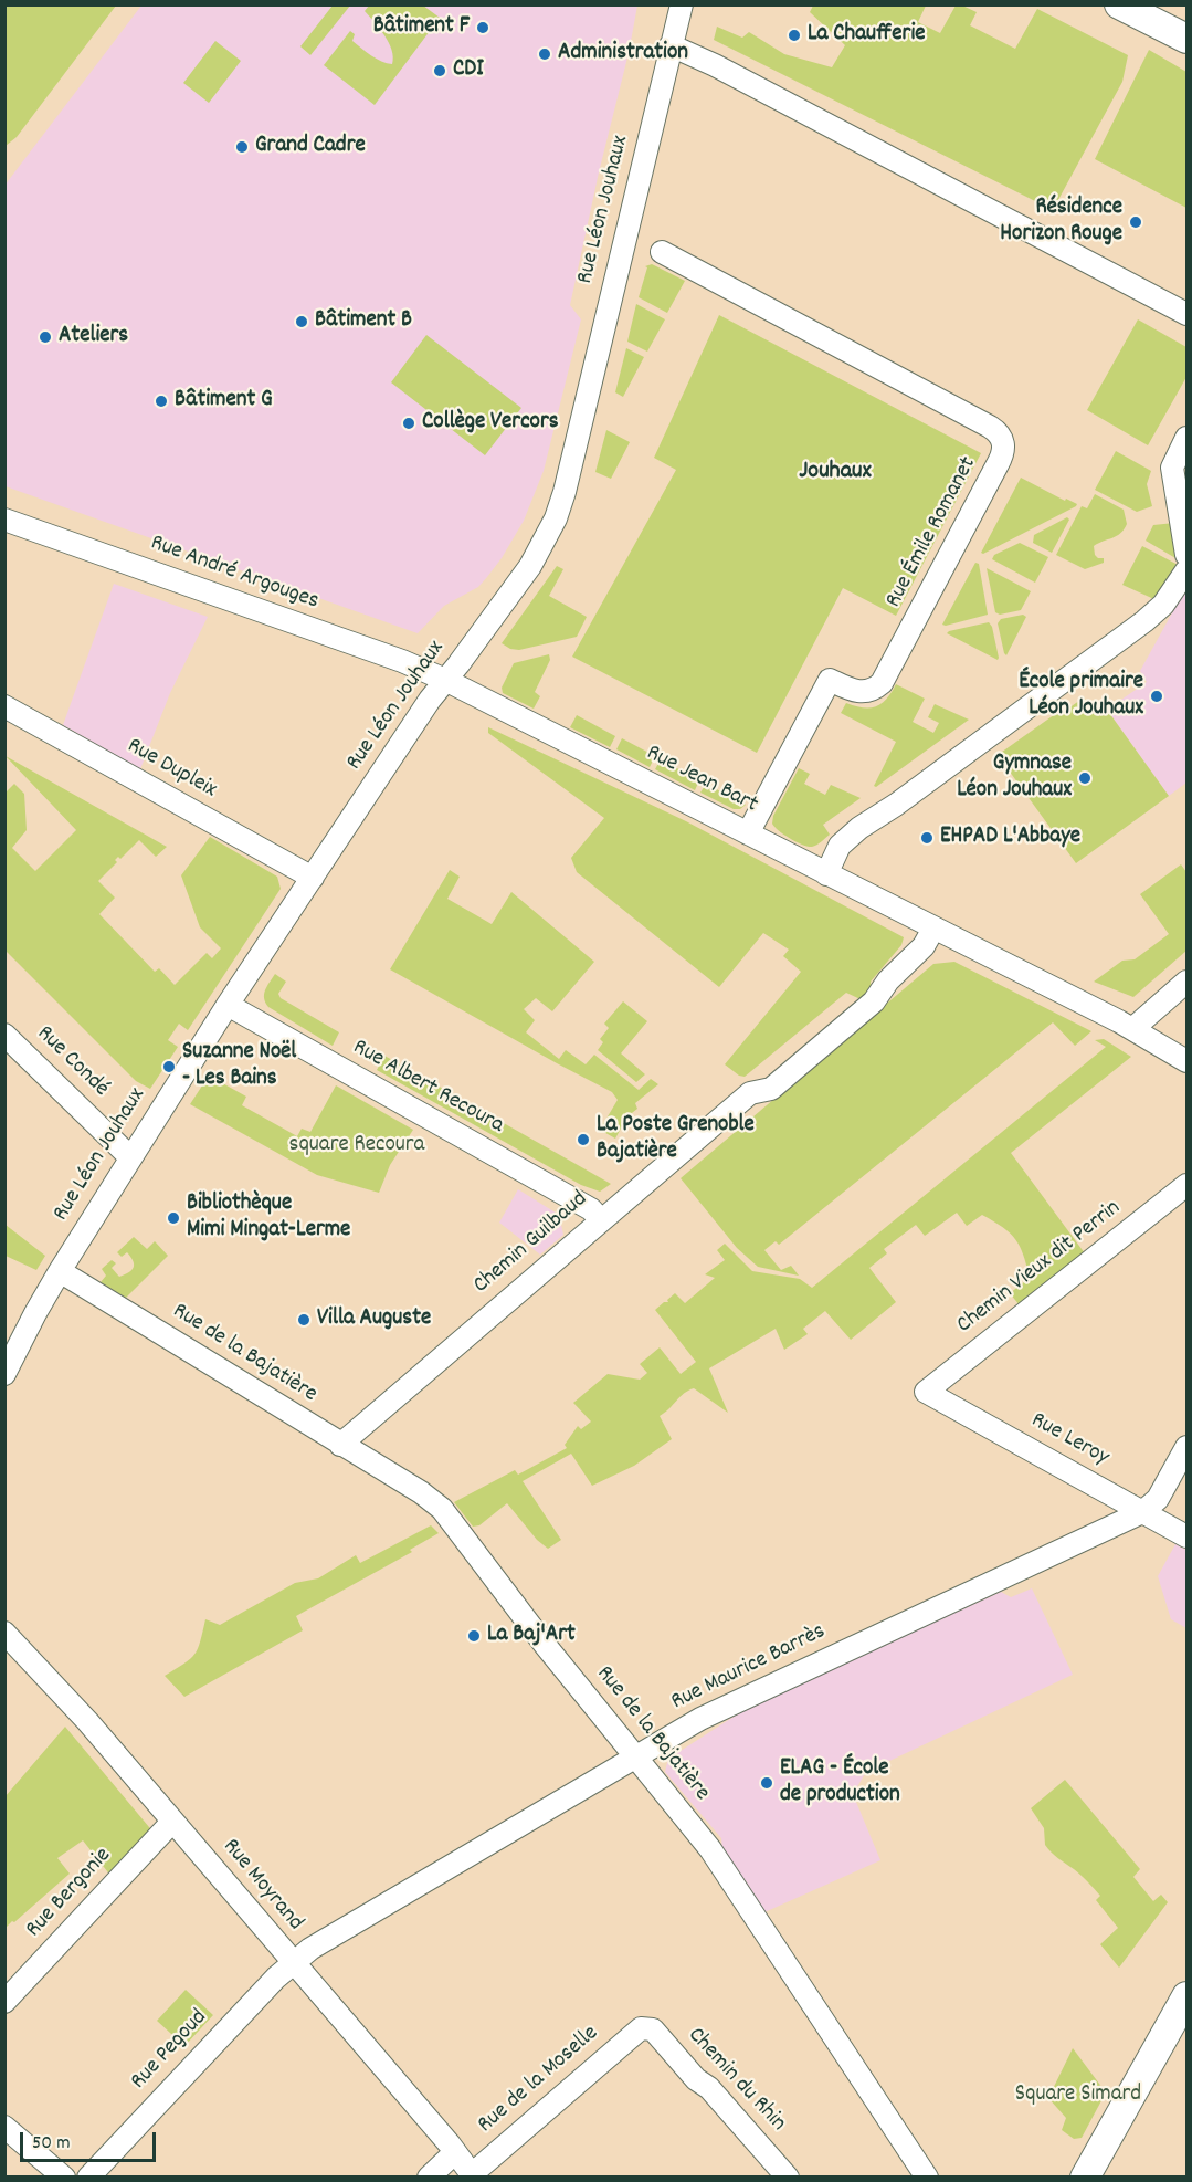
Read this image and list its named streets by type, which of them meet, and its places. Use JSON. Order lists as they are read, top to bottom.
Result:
{
  "streets": {
    "street": [
      "Rue Léon Jouhaux",
      "Rue Émile Romanet",
      "Rue André Argouges",
      "Rue Dupleix",
      "Rue Jean Bart",
      "Rue Condé",
      "Rue Albert Recoura",
      "Chemin Guilbaud",
      "Chemin Vieux dit Perrin",
      "Rue de la Bajatière",
      "Rue Leroy",
      "Rue Maurice Barrès",
      "Rue Moyrand",
      "Rue Bergonie",
      "Rue Pegoud",
      "Rue de la Moselle",
      "Chemin du Rhin"
    ]
  },
  "crossings": [
    ["Rue Léon Jouhaux", "Rue André Argouges"],
    ["Rue Léon Jouhaux", "Rue Dupleix"],
    ["Rue Léon Jouhaux", "Rue Jean Bart"],
    ["Rue Léon Jouhaux", "Rue Condé"],
    ["Rue Léon Jouhaux", "Rue Albert Recoura"],
    ["Rue Léon Jouhaux", "Rue de la Bajatière"],
    ["Rue Émile Romanet", "Rue Jean Bart"],
    ["Rue André Argouges", "Rue Jean Bart"],
    ["Rue Jean Bart", "Chemin Guilbaud"],
    ["Rue Albert Recoura", "Chemin Guilbaud"],
    ["Chemin Guilbaud", "Rue de la Bajatière"],
    ["Chemin Vieux dit Perrin", "Rue Leroy"],
    ["Rue de la Bajatière", "Rue Maurice Barrès"],
    ["Rue Leroy", "Rue Maurice Barrès"],
    ["Rue Maurice Barrès", "Rue Moyrand"],
    ["Rue Maurice Barrès", "Rue Pegoud"],
    ["Rue Moyrand", "Rue Bergonie"],
    ["Rue Moyrand", "Rue Pegoud"],
    ["Rue Moyrand", "Rue de la Moselle"],
    ["Rue de la Moselle", "Chemin du Rhin"]
  ],
  "districts": ["Jouhaux"],
  "parks": ["square Recoura", "Square Simard"],
  "places": [
    "Bâtiment F",
    "La Chaufferie",
    "Administration",
    "CDI",
    "Grand Cadre",
    "Résidence Horizon Rouge",
    "Bâtiment B",
    "Ateliers",
    "Bâtiment G",
    "Collège Vercors",
    "École primaire Léon Jouhaux",
    "Gymnase Léon Jouhaux",
    "EHPAD L'Abbaye",
    "Suzanne Noël - Les Bains",
    "La Poste Grenoble Bajatière",
    "Bibliothèque Mimi Mingat-Lerme",
    "Villa Auguste",
    "La Baj'Art",
    "ELAG - École de production"
  ],
  "scale_bar": "50 m"
}
